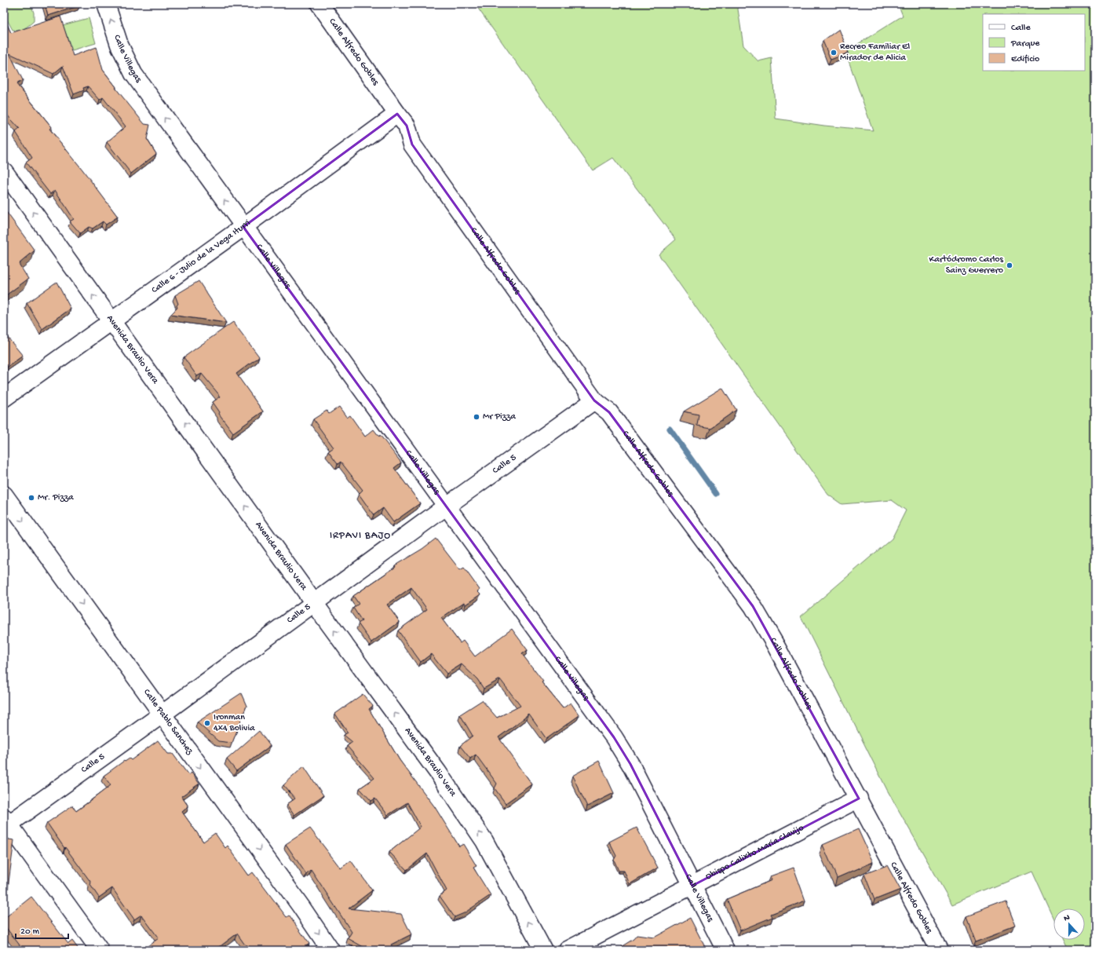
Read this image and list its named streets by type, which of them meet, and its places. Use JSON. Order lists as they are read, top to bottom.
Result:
{
  "streets": {
    "street": [
      "Calle Alfredo Gobles",
      "Calle Villegas",
      "Calle 6 - Julio de la Vega Iturri",
      "Avenida Braulio Vera",
      "Calle 5",
      "Calle Pablo Sanchez",
      "Obispo Calixto Maria Clavijo"
    ]
  },
  "crossings": [
    ["Calle Alfredo Gobles", "Calle 6 - Julio de la Vega Iturri"],
    ["Calle Alfredo Gobles", "Calle 5"],
    ["Calle Alfredo Gobles", "Obispo Calixto Maria Clavijo"],
    ["Calle Villegas", "Calle 6 - Julio de la Vega Iturri"],
    ["Calle Villegas", "Calle 5"],
    ["Calle Villegas", "Obispo Calixto Maria Clavijo"],
    ["Calle 6 - Julio de la Vega Iturri", "Avenida Braulio Vera"],
    ["Avenida Braulio Vera", "Calle 5"],
    ["Calle 5", "Calle Pablo Sanchez"]
  ],
  "one_way": ["Avenida Braulio Vera", "Calle Pablo Sanchez"],
  "districts": ["IRPAVI BAJO"],
  "places": [
    "Recreo Familiar El Mirador de Alicia",
    "Kartódromo Carlos Sainz Guerrero",
    "Mr Pizza",
    "Mr. Pizza",
    "Ironman 4x4 Bolivia"
  ],
  "legend": ["Calle", "Parque", "Edificio"],
  "scale_bar": "20 m",
  "north": "top"
}
